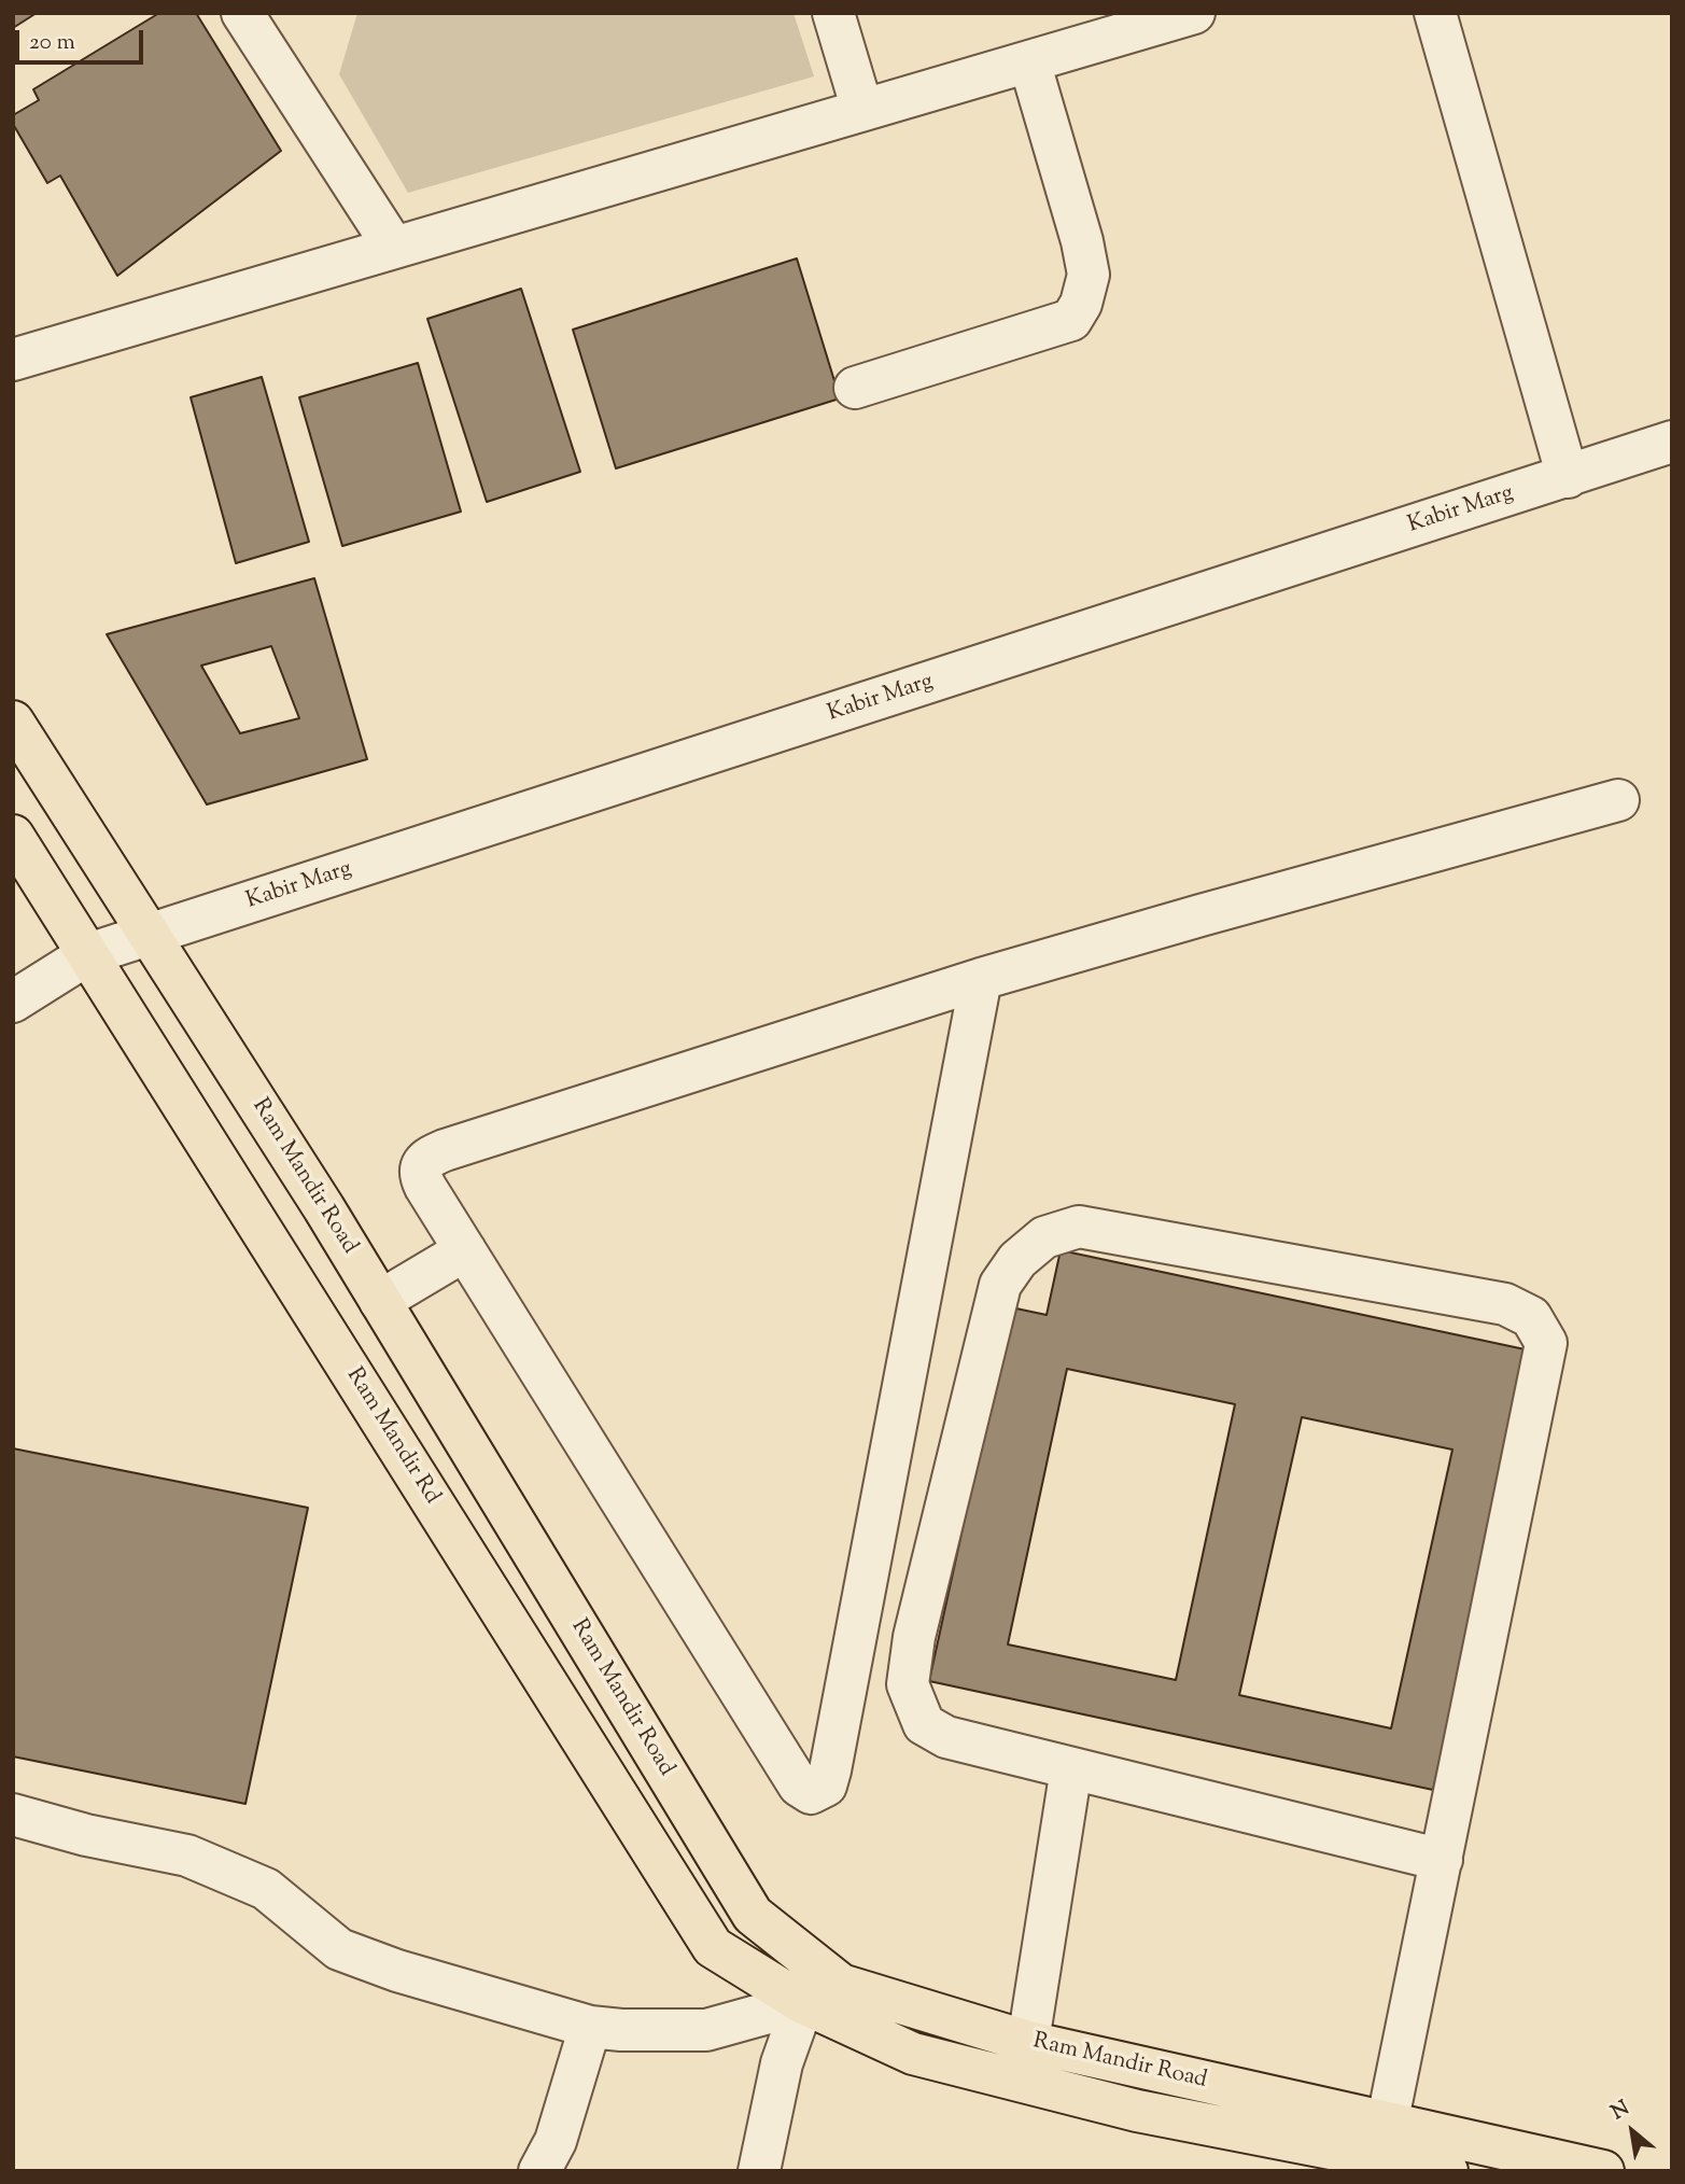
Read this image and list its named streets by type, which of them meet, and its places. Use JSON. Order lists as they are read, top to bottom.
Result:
{
  "streets": {
    "main road": ["Ram Mandir Road", "Ram Mandir Rd"],
    "street": ["Kabir Marg"]
  },
  "crossings": [
    ["Kabir Marg", "Ram Mandir Road"],
    ["Kabir Marg", "Ram Mandir Rd"],
    ["Ram Mandir Road", "Ram Mandir Rd"]
  ],
  "scale_bar": "20 m",
  "north": "top left"
}
